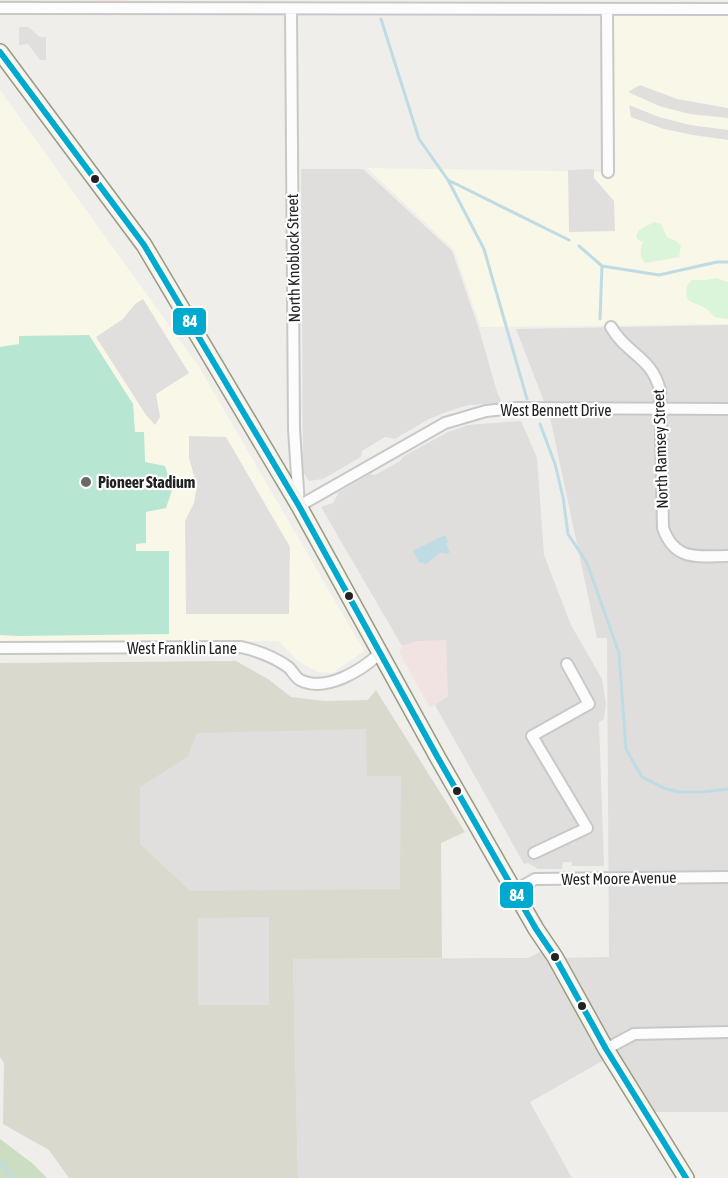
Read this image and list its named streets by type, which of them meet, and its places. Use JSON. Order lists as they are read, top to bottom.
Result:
{
  "streets": {
    "street": [
      "North Knoblock Street",
      "West Bennett Drive",
      "North Ramsey Street",
      "West Franklin Lane",
      "West Moore Avenue"
    ]
  },
  "crossings": [
    ["North Knoblock Street", "West Bennett Drive"],
    ["West Bennett Drive", "North Ramsey Street"]
  ],
  "places": ["Pioneer Stadium"],
  "lines": ["transit line 84"]
}
